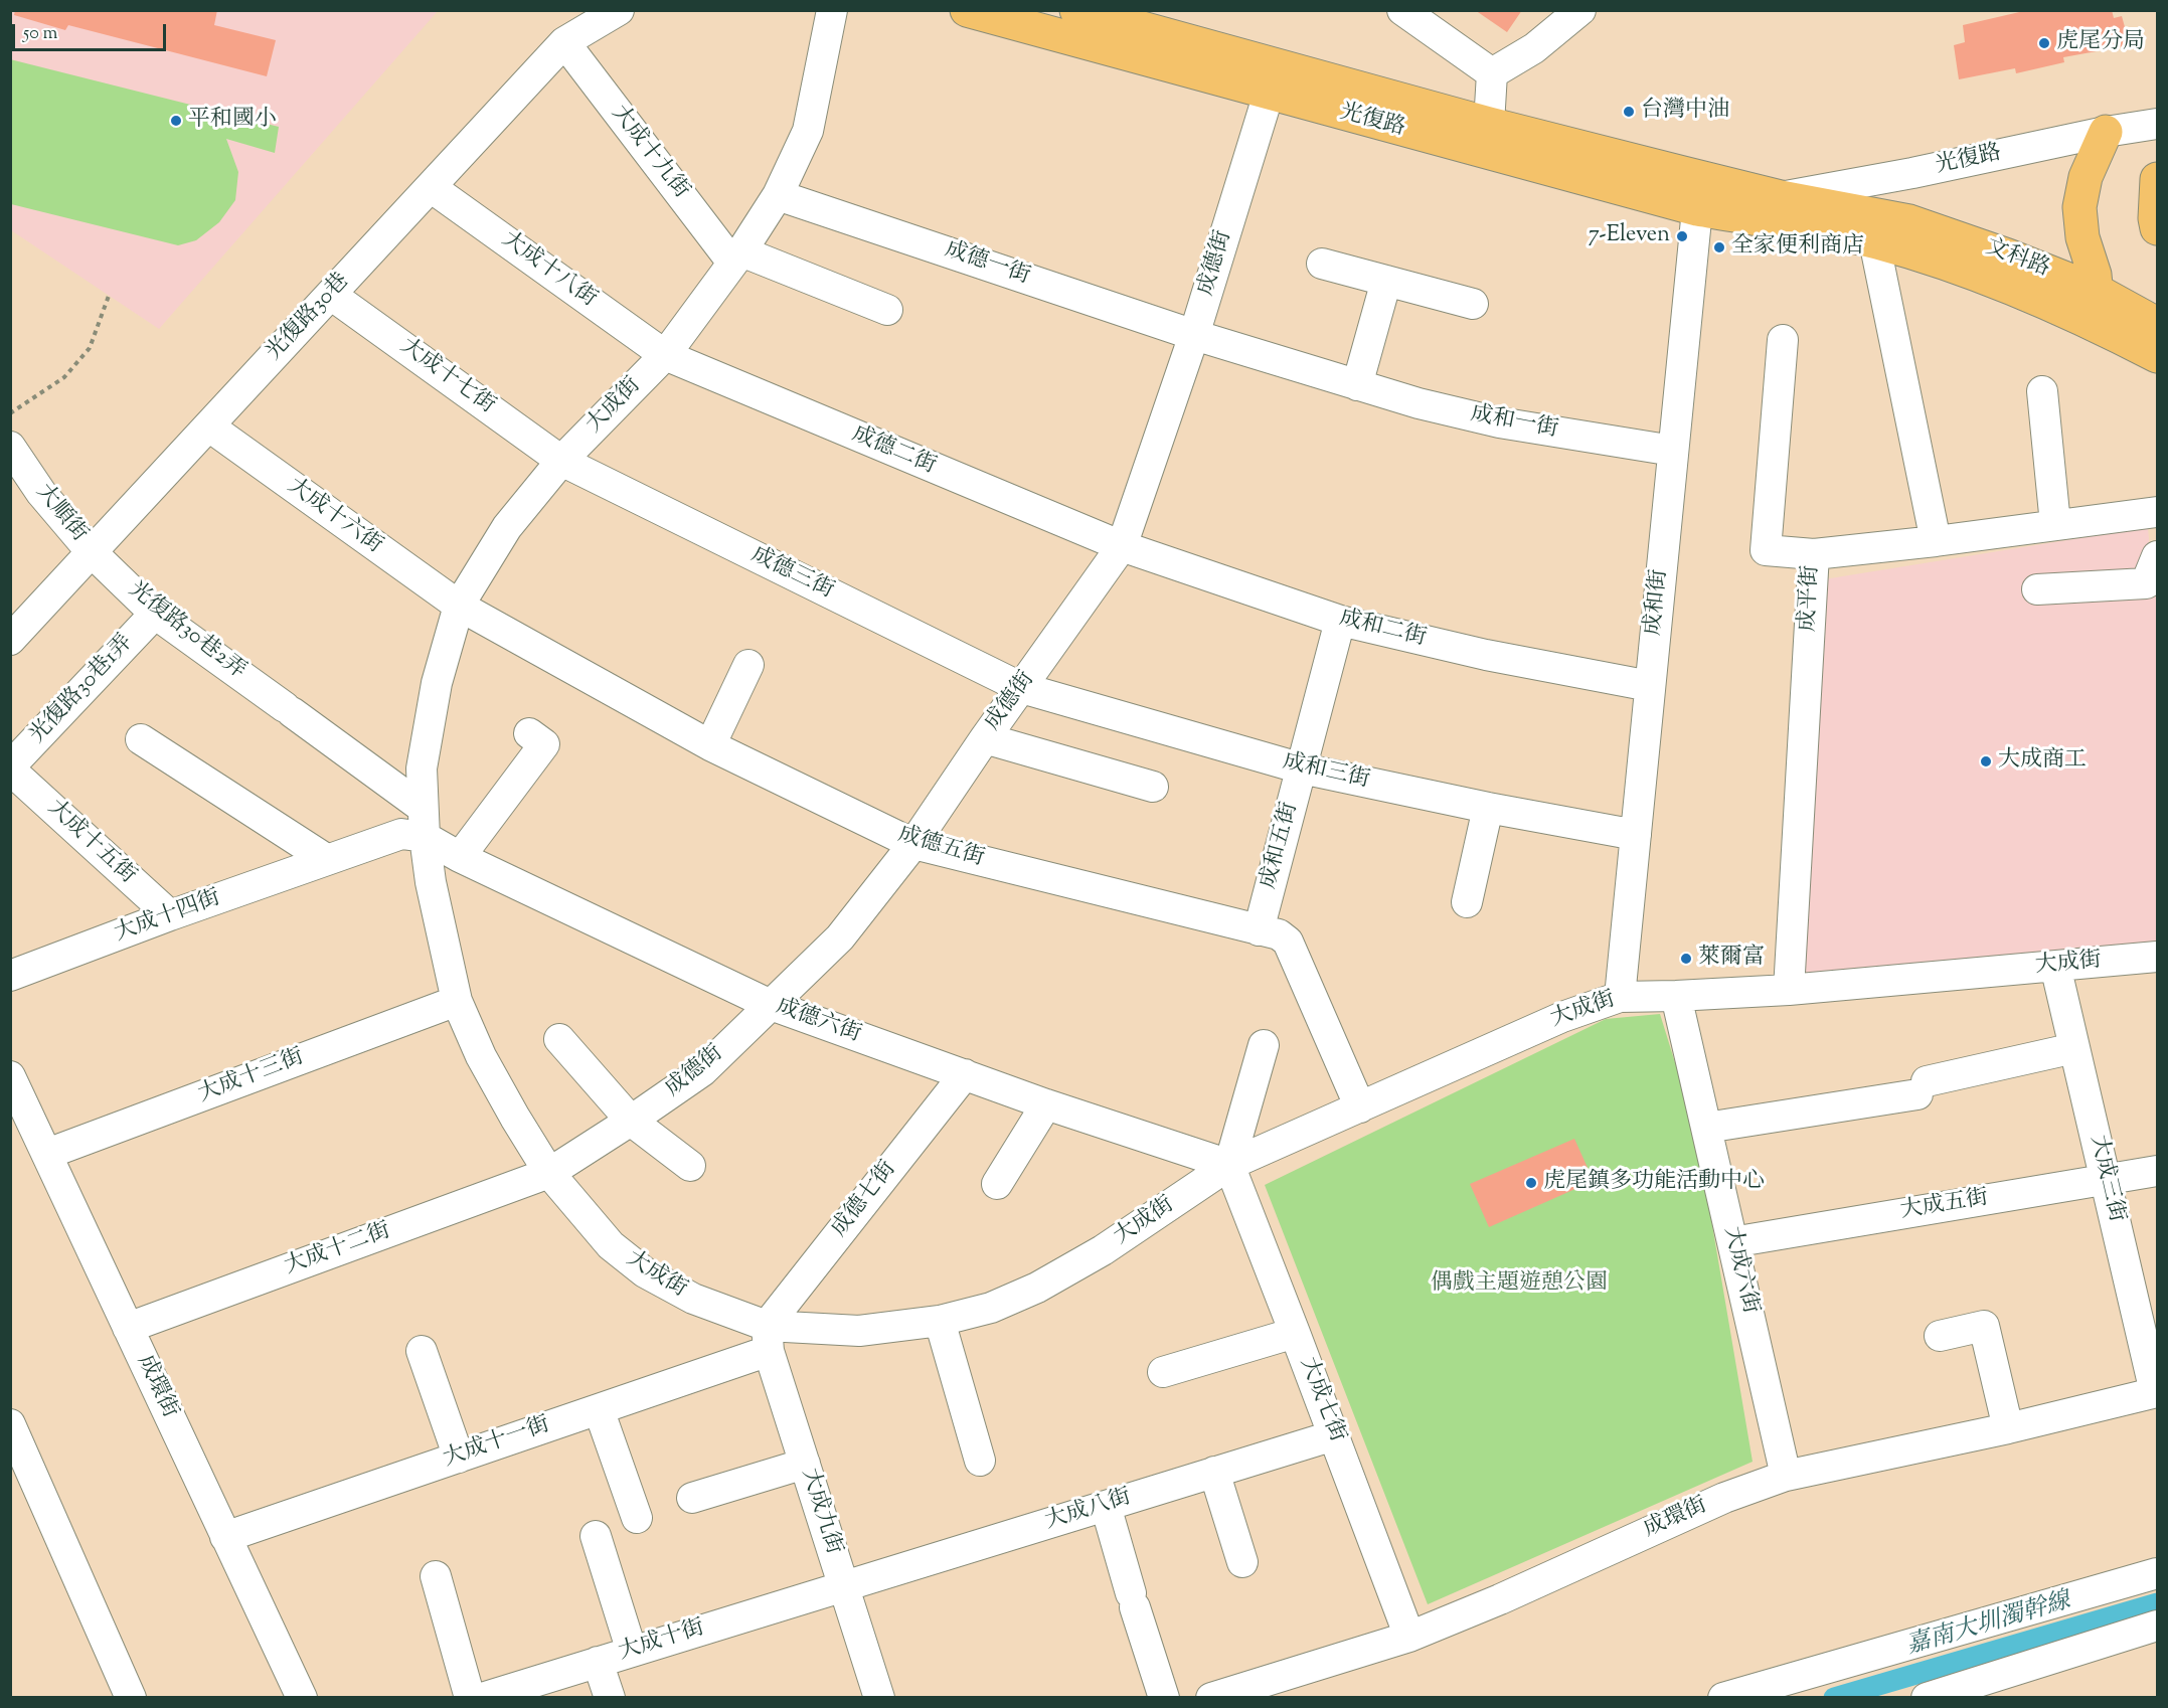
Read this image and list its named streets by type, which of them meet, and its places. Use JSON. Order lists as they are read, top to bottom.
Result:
{
  "streets": {
    "main road": ["光復路", "文科路"],
    "street": [
      "大成十九街",
      "成德街",
      "成德一街",
      "大成十八街",
      "光復路30巷",
      "大成十七街",
      "大成街",
      "成和一街",
      "成德二街",
      "大順街",
      "大成十六街",
      "成德三街",
      "成平街",
      "成和街",
      "成和二街",
      "光復路30巷2弄",
      "光復路30巷1弄",
      "成和三街",
      "大成十五街",
      "成和五街",
      "成德五街",
      "大成十四街",
      "成德六街",
      "大成十三街",
      "大成三街",
      "成德七街",
      "大成五街",
      "大成十二街",
      "大成六街",
      "成環街",
      "大成七街",
      "大成十一街",
      "大成八街",
      "大成九街",
      "大成十街"
    ]
  },
  "crossings": [
    ["光復路", "文科路"],
    ["光復路", "成德街"],
    ["光復路", "成和街"],
    ["大成十九街", "光復路30巷"],
    ["大成十九街", "大成街"],
    ["文科路", "成和街"],
    ["成德街", "成德一街"],
    ["成德街", "大成街"],
    ["成德街", "成和一街"],
    ["成德街", "成德二街"],
    ["成德街", "成德三街"],
    ["成德街", "成和二街"],
    ["成德街", "成和三街"],
    ["成德街", "成德五街"],
    ["成德街", "成德六街"],
    ["成德街", "大成十二街"],
    ["成德一街", "大成街"],
    ["成德一街", "成和一街"],
    ["大成十八街", "光復路30巷"],
    ["大成十八街", "大成街"],
    ["大成十八街", "成德二街"],
    ["光復路30巷", "大成十七街"],
    ["光復路30巷", "大順街"],
    ["光復路30巷", "大成十六街"],
    ["光復路30巷", "光復路30巷2弄"],
    ["大成十七街", "大成街"],
    ["大成十七街", "成德三街"],
    ["大成街", "成德二街"],
    ["大成街", "大成十六街"],
    ["大成街", "成德三街"],
    ["大成街", "成平街"],
    ["大成街", "成和街"],
    ["大成街", "光復路30巷2弄"],
    ["大成街", "成德五街"],
    ["大成街", "大成十四街"],
    ["大成街", "成德六街"],
    ["大成街", "大成十三街"],
    ["大成街", "大成三街"],
    ["大成街", "成德七街"],
    ["大成街", "大成十二街"],
    ["大成街", "大成六街"],
    ["大成街", "大成七街"],
    ["大成街", "大成十一街"],
    ["大成街", "大成九街"],
    ["成和一街", "成和街"],
    ["成德二街", "成和二街"],
    ["大順街", "光復路30巷2弄"],
    ["大成十六街", "成德五街"],
    ["成德三街", "成和三街"],
    ["成和街", "成和二街"],
    ["成和街", "成和三街"],
    ["成和二街", "成和五街"],
    ["光復路30巷2弄", "光復路30巷1弄"],
    ["光復路30巷2弄", "大成十四街"],
    ["光復路30巷2弄", "成德六街"],
    ["光復路30巷1弄", "大成十五街"],
    ["成和三街", "成和五街"],
    ["大成十五街", "大成十四街"],
    ["成和五街", "成德五街"],
    ["大成十四街", "成德六街"],
    ["成德六街", "成德七街"],
    ["成德六街", "大成七街"],
    ["大成十三街", "成環街"],
    ["大成三街", "大成五街"],
    ["大成三街", "成環街"],
    ["成德七街", "大成十一街"],
    ["成德七街", "大成九街"],
    ["大成五街", "大成六街"],
    ["大成十二街", "成環街"],
    ["大成六街", "成環街"],
    ["成環街", "大成七街"],
    ["成環街", "大成十一街"],
    ["大成七街", "大成八街"],
    ["大成十一街", "大成九街"],
    ["大成八街", "大成九街"],
    ["大成八街", "大成十街"],
    ["大成九街", "大成十街"]
  ],
  "water": ["嘉南大圳濁幹線"],
  "parks": ["偶戲主題遊憩公園"],
  "places": [
    "虎尾分局",
    "台灣中油",
    "平和國小",
    "7-Eleven",
    "全家便利商店",
    "大成商工",
    "萊爾富",
    "虎尾鎮多功能活動中心"
  ],
  "scale_bar": "50 m"
}
